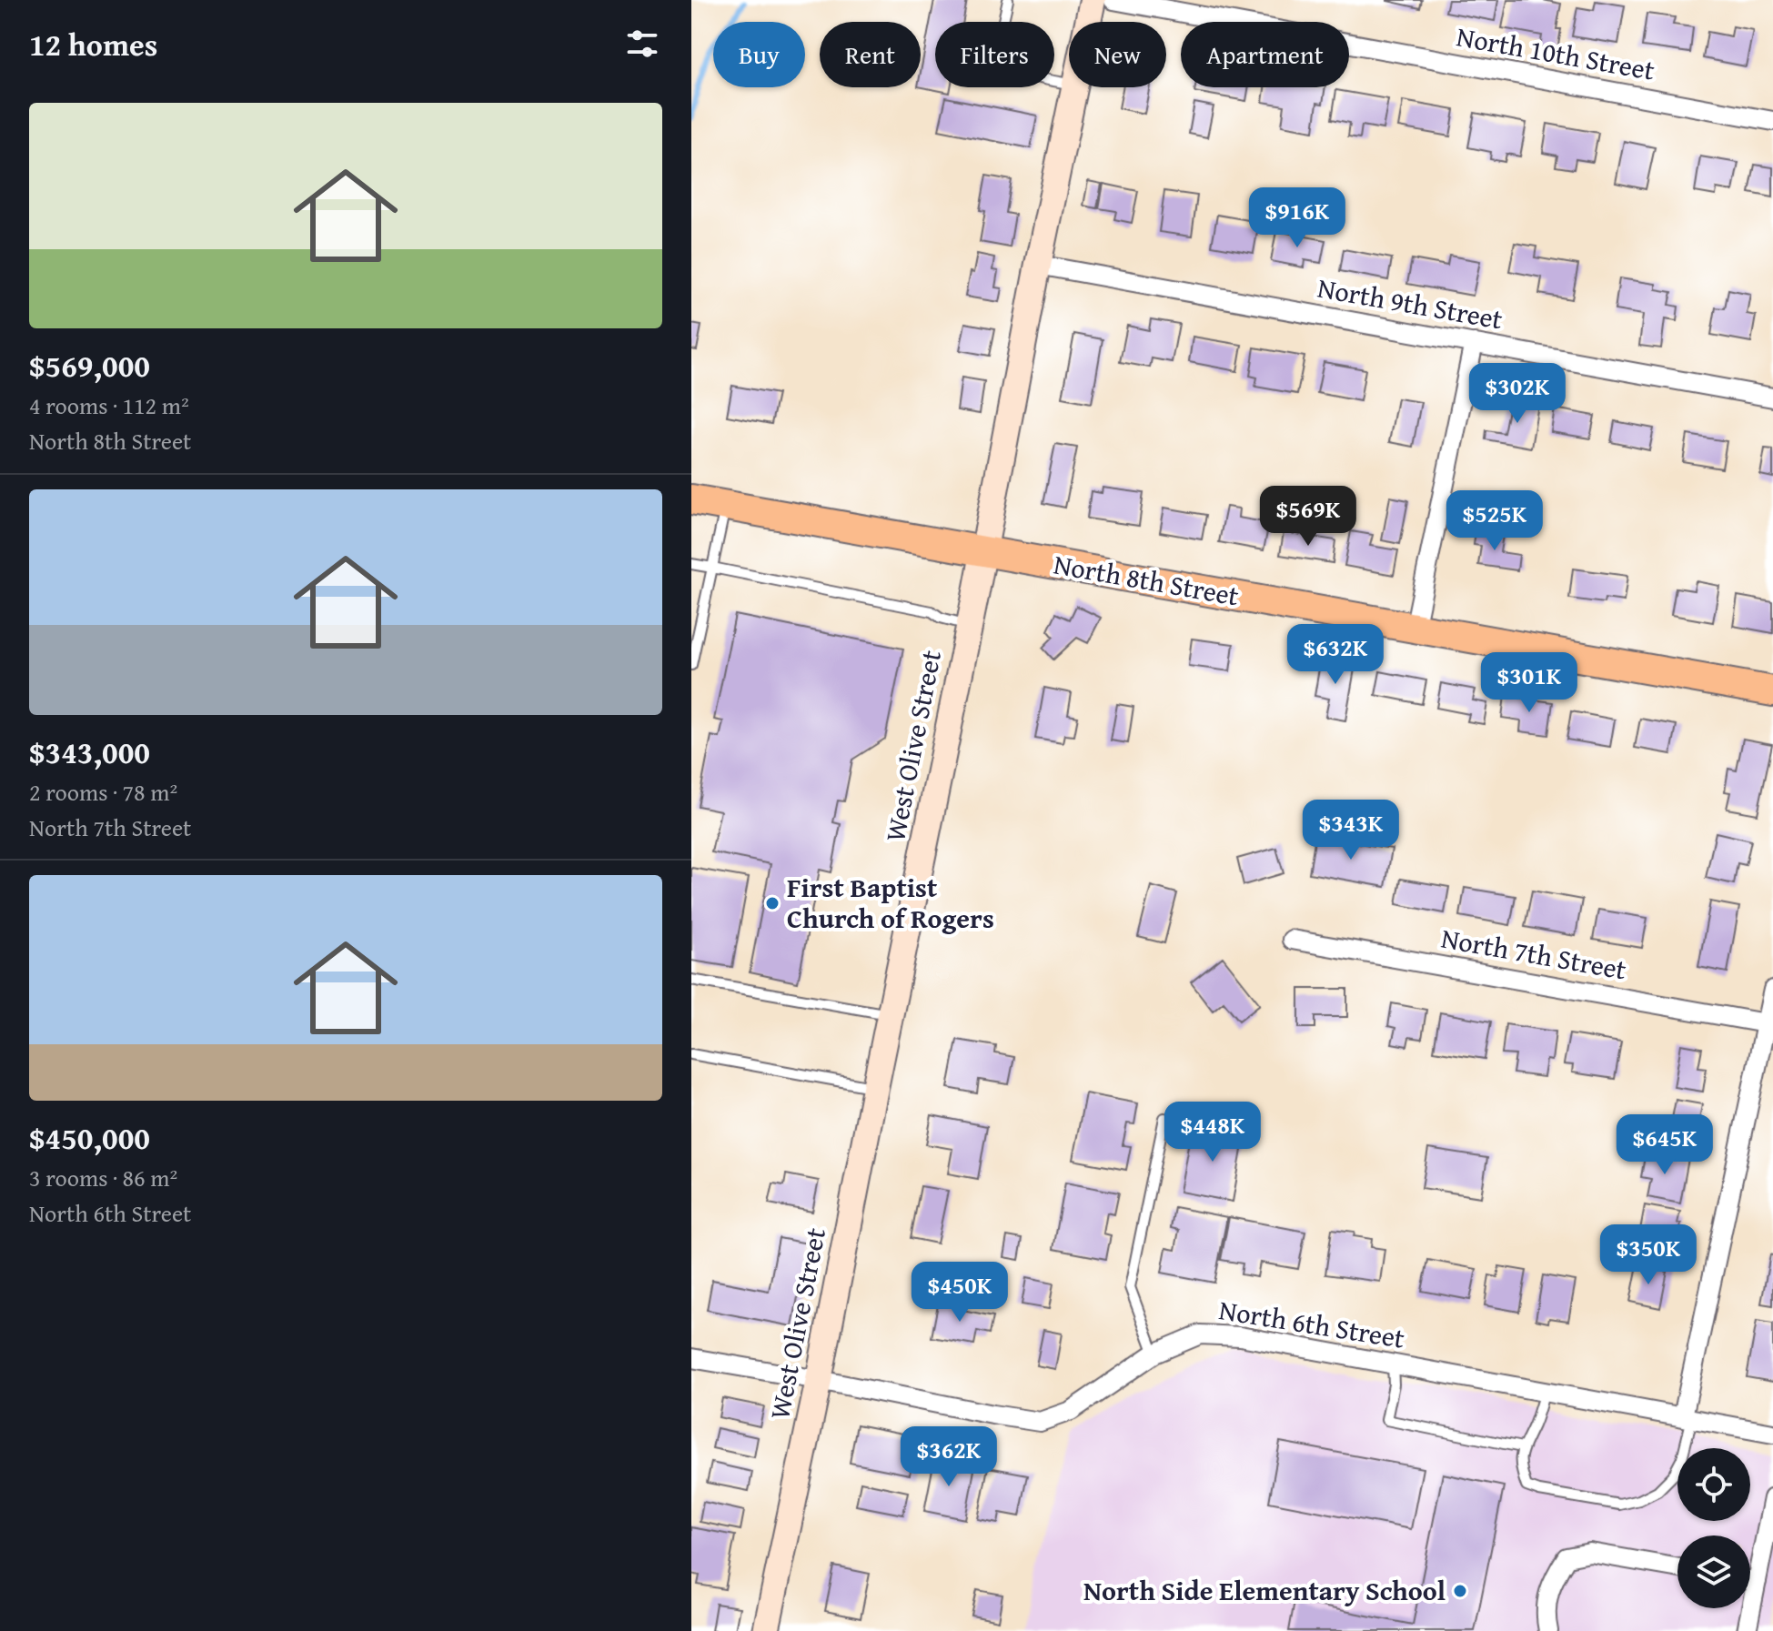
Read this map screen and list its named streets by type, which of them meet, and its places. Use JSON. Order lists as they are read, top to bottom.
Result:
{
  "streets": {
    "main road": ["North 8th Street", "West Olive Street"],
    "street": [
      "North 10th Street",
      "North 9th Street",
      "North 7th Street",
      "North 6th Street"
    ]
  },
  "crossings": [
    ["North 9th Street", "West Olive Street"],
    ["North 8th Street", "West Olive Street"],
    ["West Olive Street", "North 6th Street"]
  ],
  "places": ["First Baptist Church of Rogers", "North Side Elementary School"],
  "page": {
    "heading": "12 homes",
    "chip": [
      "Buy",
      "Rent",
      "Filters",
      "New",
      "Apartment"
    ],
    "list": [
      {
        "name": "$569,000",
        "note": "4 rooms · 112 m² · North 8th Street"
      },
      {
        "name": "$343,000",
        "note": "2 rooms · 78 m² · North 7th Street"
      },
      {
        "name": "$450,000",
        "note": "3 rooms · 86 m² · North 6th Street"
      }
    ],
    "price": [
      "$916K",
      "$302K",
      "$569K",
      "$525K",
      "$632K",
      "$301K",
      "$343K",
      "$448K",
      "$645K",
      "$350K",
      "$450K",
      "$362K"
    ]
  }
}
